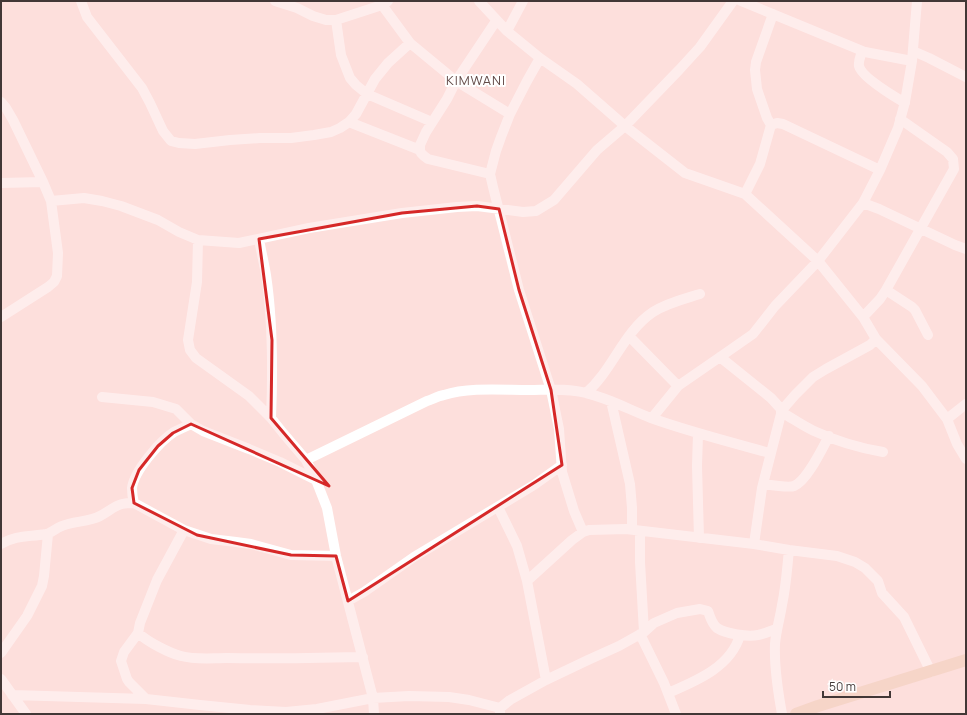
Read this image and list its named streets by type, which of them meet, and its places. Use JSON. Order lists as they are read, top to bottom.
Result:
{
  "districts": ["KIMWANI"],
  "scale_bar": "50 m"
}
